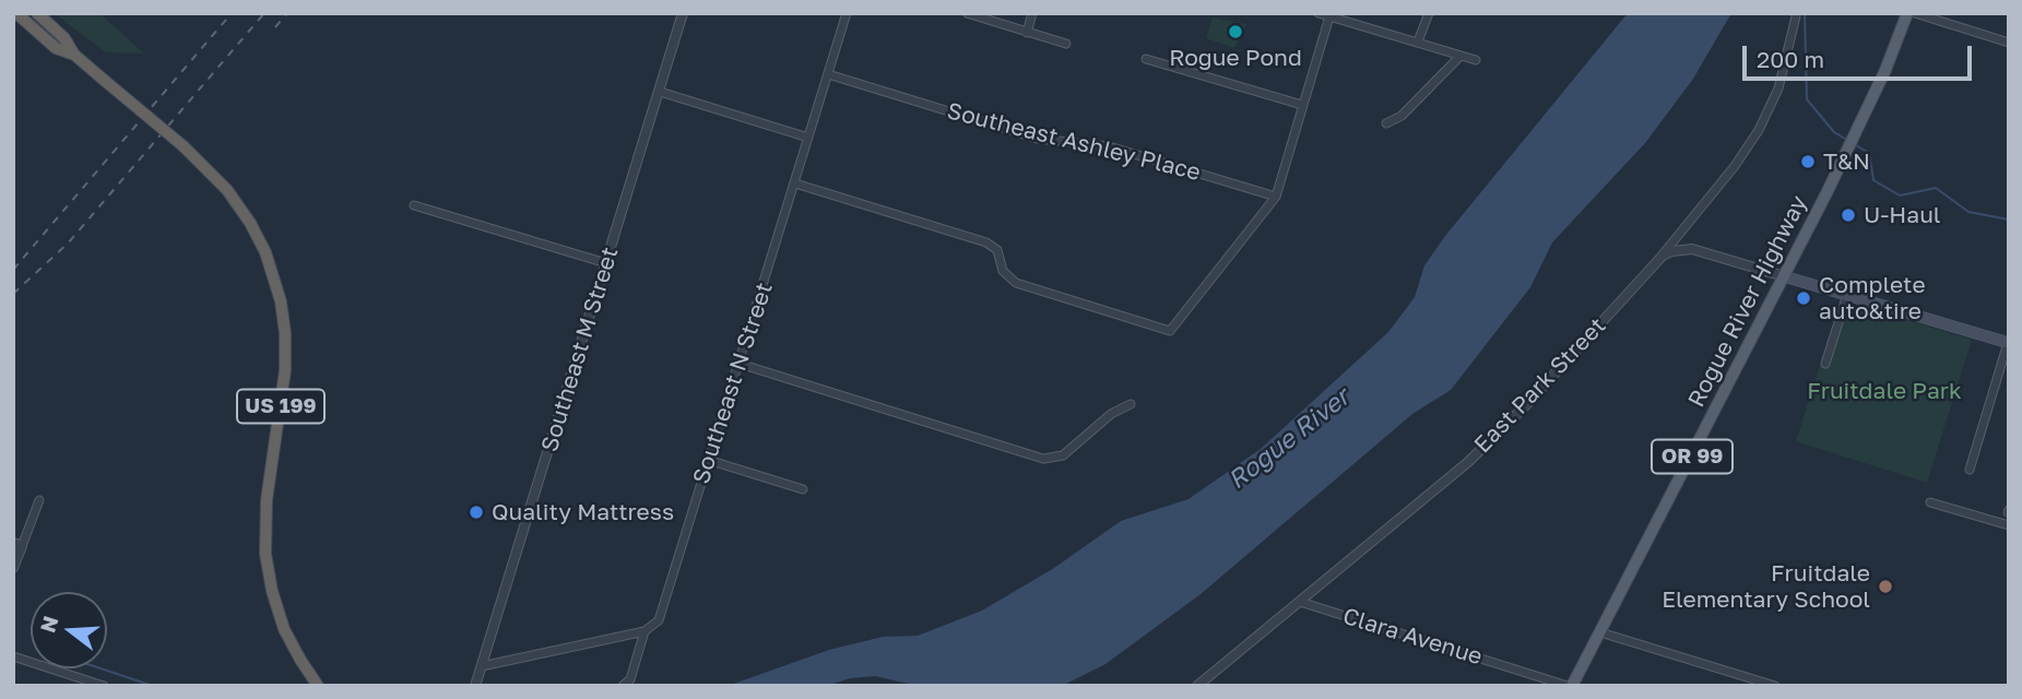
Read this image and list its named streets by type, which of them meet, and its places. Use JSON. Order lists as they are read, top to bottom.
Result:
{
  "streets": {
    "highway": ["US 199"],
    "main road": ["Rogue River Highway", "OR 99"],
    "street": [
      "Southeast Ashley Place",
      "Southeast M Street",
      "Southeast N Street",
      "East Park Street",
      "Clara Avenue"
    ]
  },
  "crossings": [
    ["Southeast Ashley Place", "Southeast N Street"],
    ["Rogue River Highway", "Clara Avenue"],
    ["East Park Street", "Clara Avenue"]
  ],
  "water": ["Rogue River"],
  "parks": ["Fruitdale Park"],
  "places": [
    "Rogue Pond",
    "T&N",
    "U-Haul",
    "Complete auto&tire",
    "Quality Mattress",
    "Fruitdale Elementary School"
  ],
  "scale_bar": "200 m",
  "north": "left"
}
